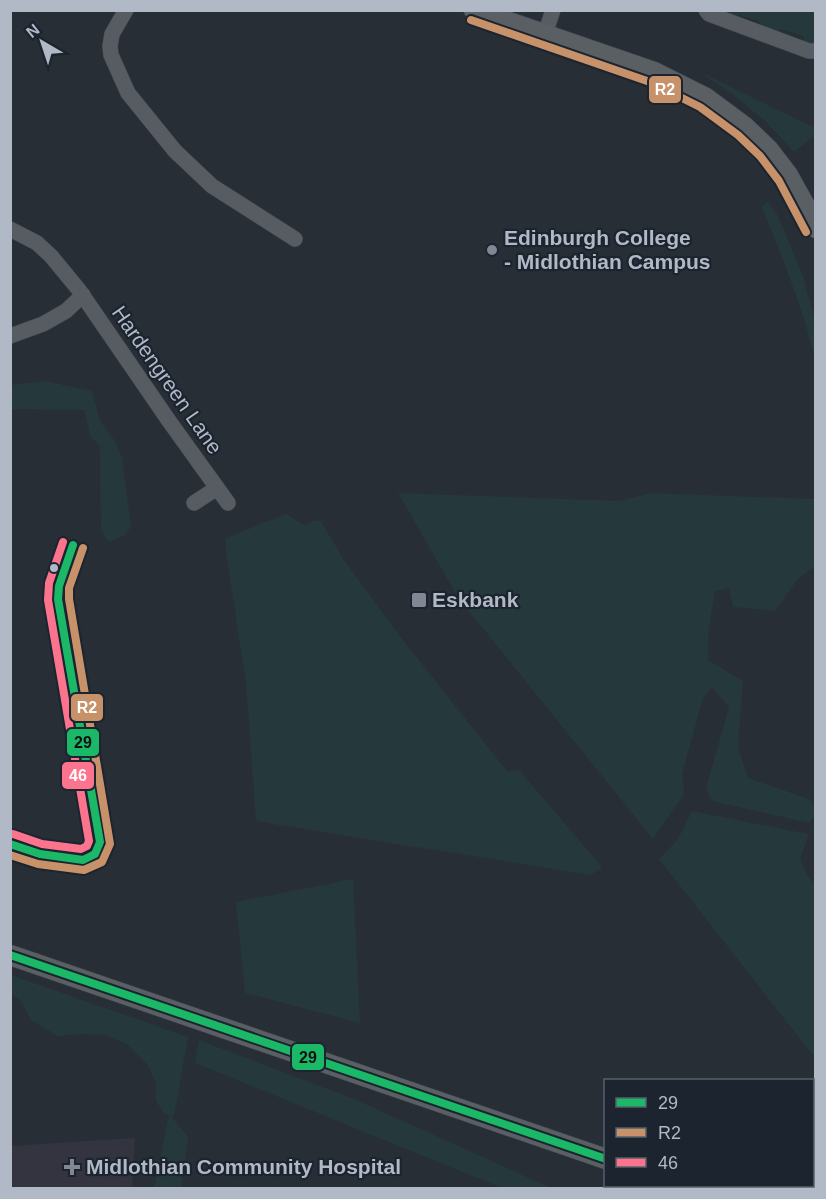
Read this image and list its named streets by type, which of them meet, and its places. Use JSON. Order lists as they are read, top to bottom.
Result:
{
  "streets": {
    "street": ["Hardengreen Lane"]
  },
  "places": {
    "other": ["Edinburgh College - Midlothian Campus"],
    "transit": ["Eskbank"],
    "health": ["Midlothian Community Hospital"]
  },
  "lines": ["transit line R2", "transit line 46", "transit line 29"],
  "legend": ["29", "R2", "46"],
  "north": "top left"
}
